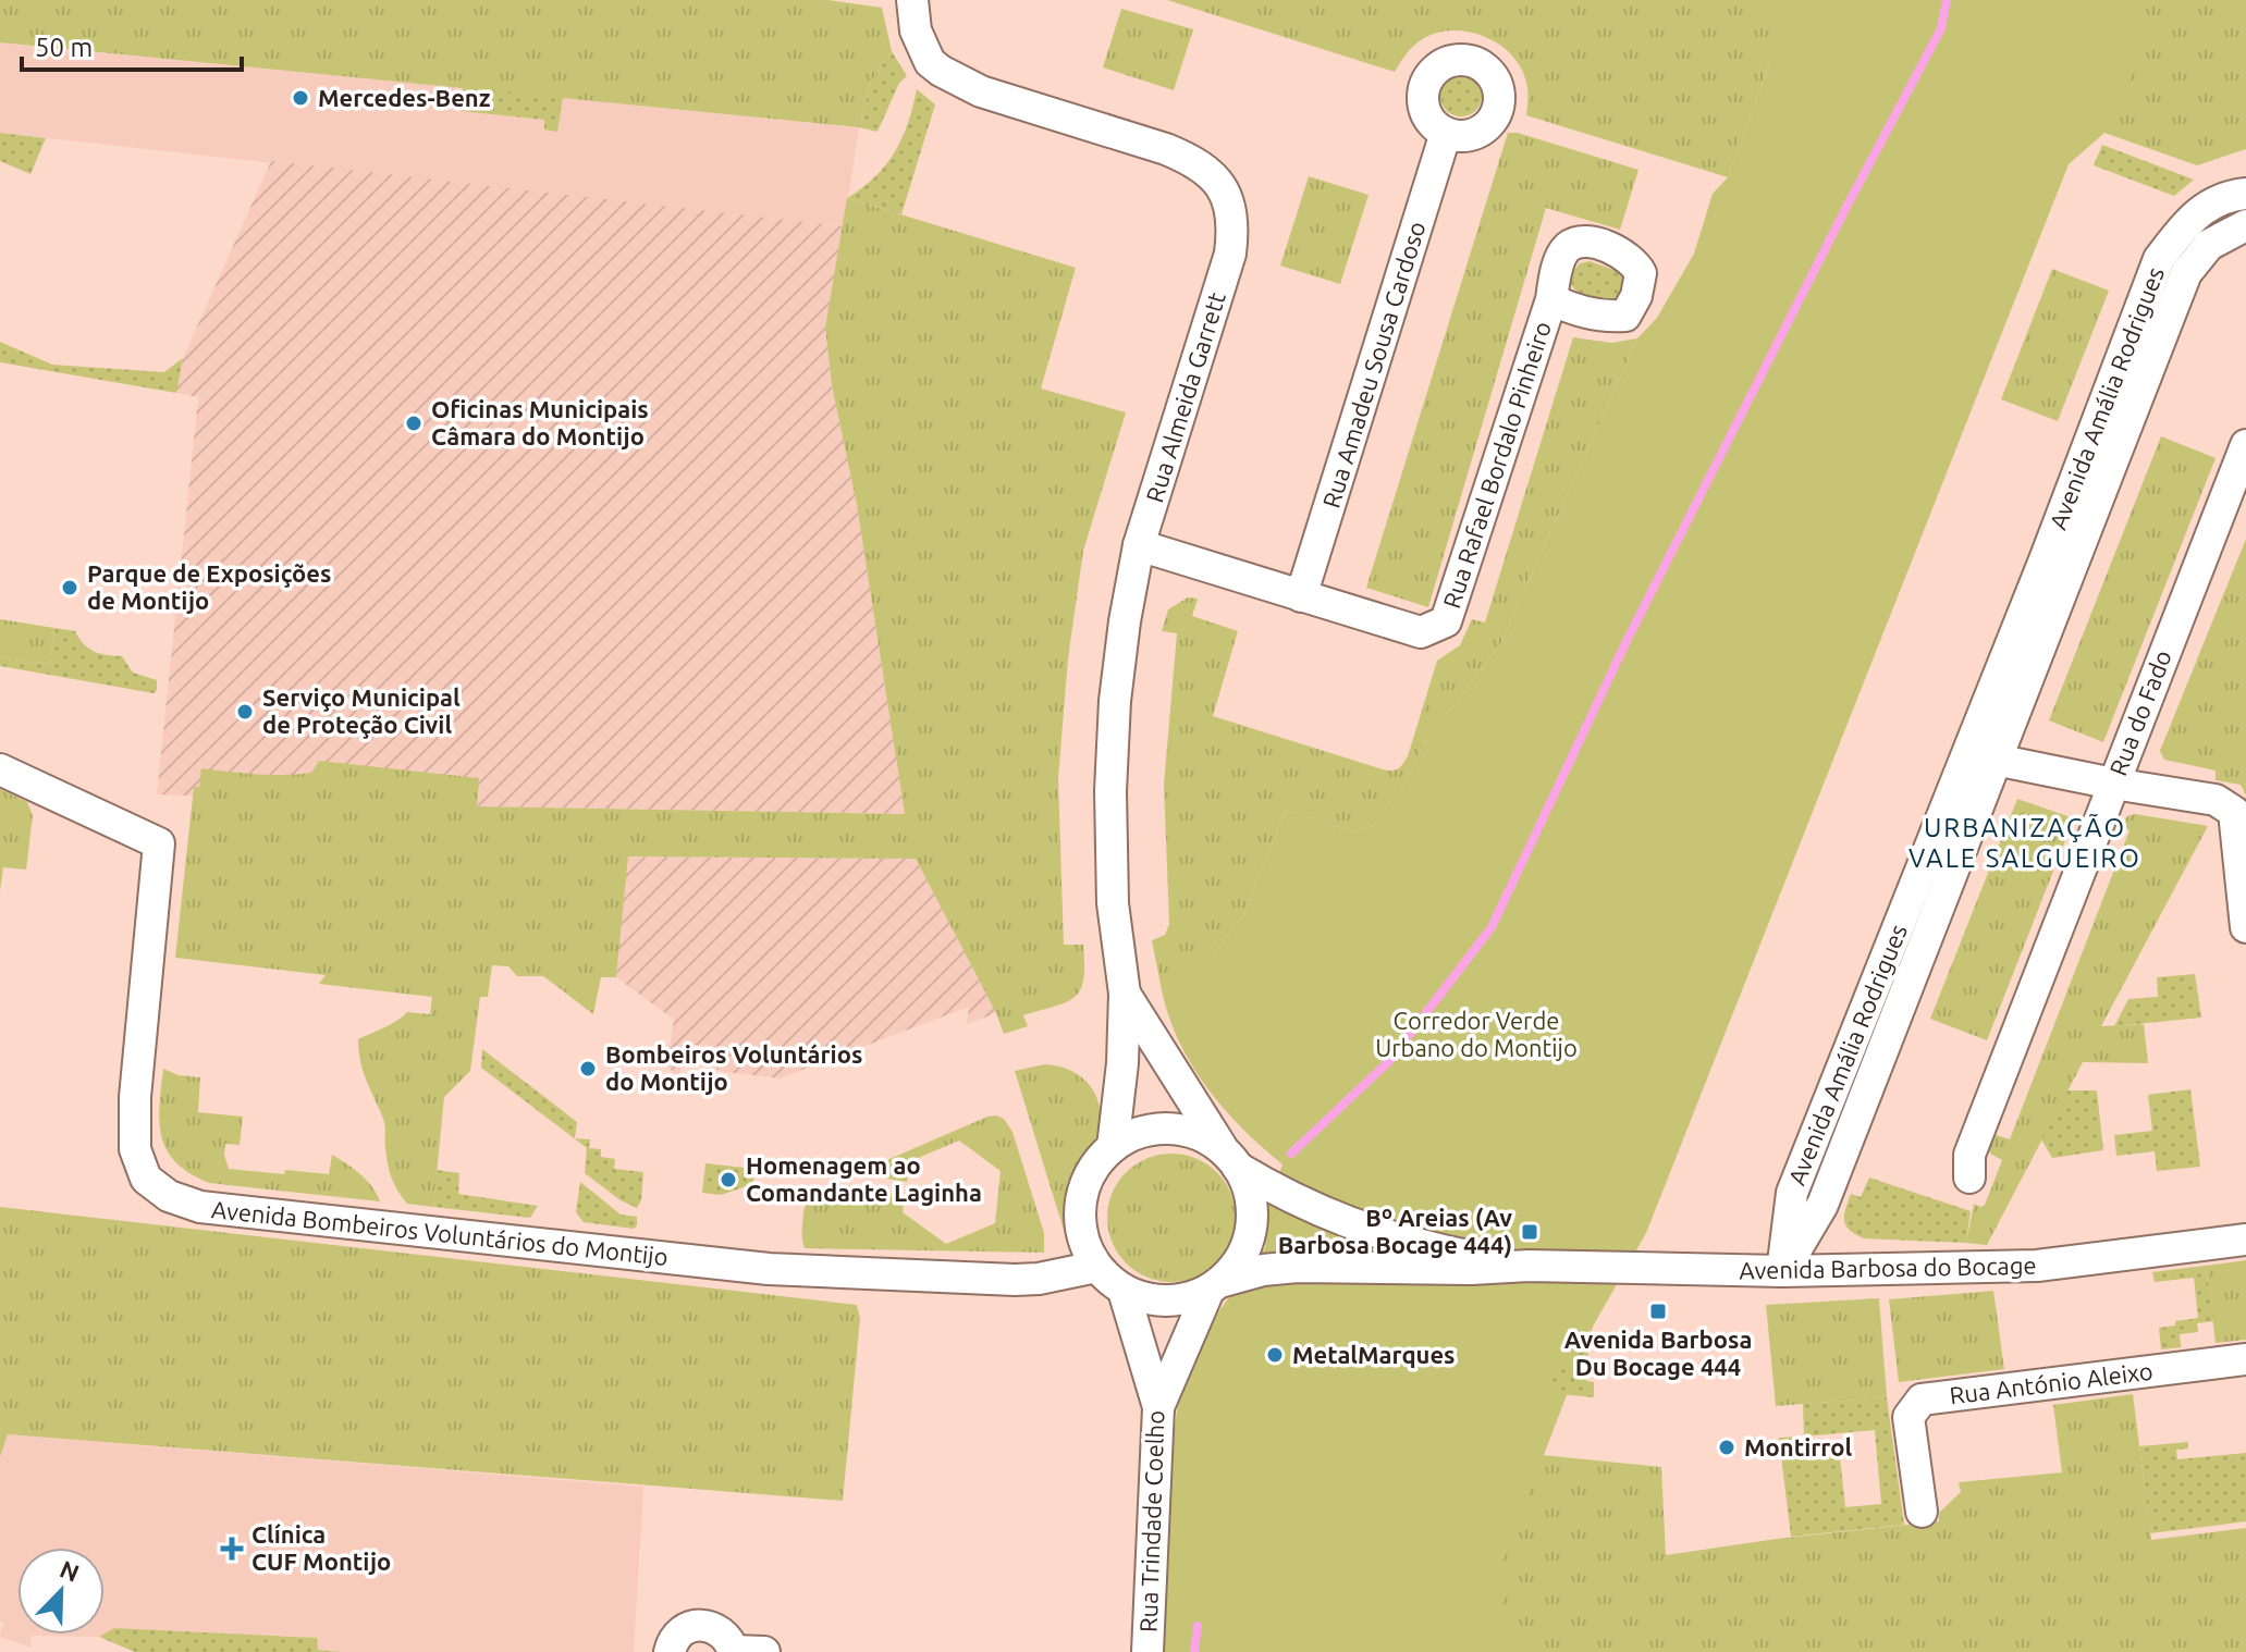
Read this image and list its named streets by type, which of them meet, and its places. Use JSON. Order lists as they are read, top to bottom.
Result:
{
  "streets": {
    "street": [
      "Rua Amadeu Sousa Cardoso",
      "Rua Almeida Garrett",
      "Avenida Amália Rodrigues",
      "Rua Rafael Bordalo Pinheiro",
      "Rua do Fado",
      "Avenida Bombeiros Voluntários do Montijo",
      "Avenida Barbosa do Bocage",
      "Rua António Aleixo",
      "Rua Trindade Coelho"
    ]
  },
  "crossings": [
    ["Rua Amadeu Sousa Cardoso", "Rua Rafael Bordalo Pinheiro"],
    ["Rua Almeida Garrett", "Rua Rafael Bordalo Pinheiro"],
    ["Rua Almeida Garrett", "Avenida Bombeiros Voluntários do Montijo"],
    ["Rua Almeida Garrett", "Avenida Barbosa do Bocage"],
    ["Rua Almeida Garrett", "Rua Trindade Coelho"],
    ["Avenida Amália Rodrigues", "Avenida Barbosa do Bocage"],
    ["Avenida Bombeiros Voluntários do Montijo", "Avenida Barbosa do Bocage"],
    ["Avenida Bombeiros Voluntários do Montijo", "Rua Trindade Coelho"],
    ["Avenida Barbosa do Bocage", "Rua Trindade Coelho"]
  ],
  "districts": ["URBANIZAÇÃO VALE SALGUEIRO"],
  "parks": ["Corredor Verde Urbano do Montijo"],
  "places": {
    "other": [
      "Mercedes-Benz",
      "Oficinas Municipais Câmara do Montijo",
      "Parque de Exposições de Montijo",
      "Serviço Municipal de Proteção Civil",
      "Bombeiros Voluntários do Montijo",
      "Homenagem ao Comandante Laginha",
      "MetalMarques",
      "Montirrol"
    ],
    "transit": ["Bº Areias (Av Barbosa Bocage 444)", "Avenida Barbosa Du Bocage 444"],
    "health": ["Clínica CUF Montijo"]
  },
  "scale_bar": "50 m",
  "north": "top right"
}
